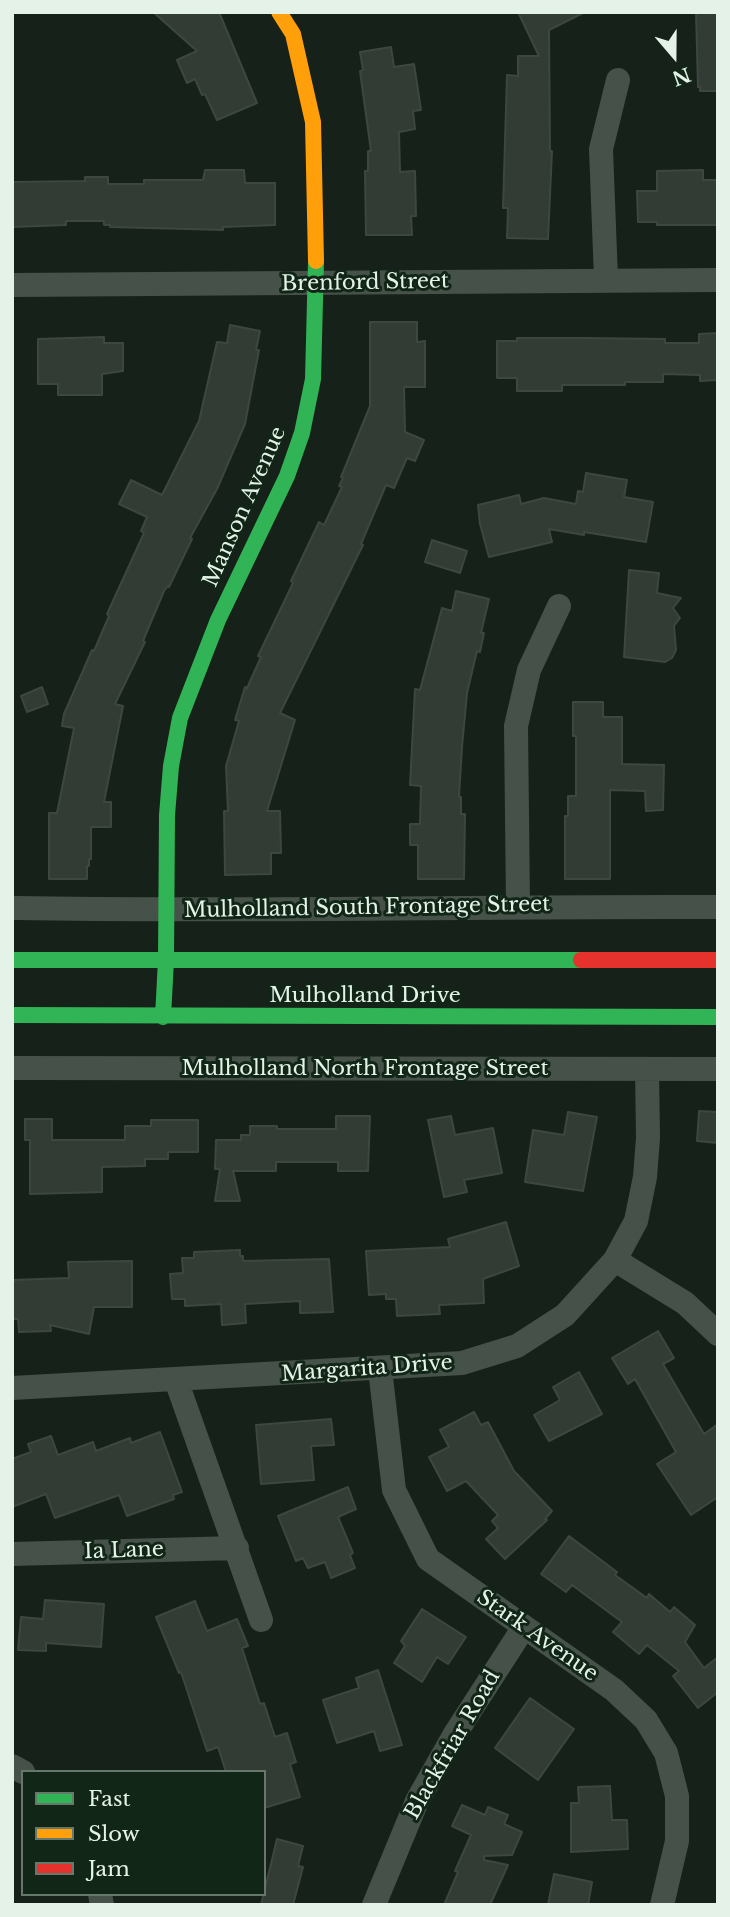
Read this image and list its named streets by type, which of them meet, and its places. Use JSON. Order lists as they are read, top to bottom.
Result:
{
  "streets": {
    "main road": ["Manson Avenue", "Mulholland Drive"],
    "street": [
      "Brenford Street",
      "Mulholland South Frontage Street",
      "Mulholland North Frontage Street",
      "Margarita Drive",
      "Ia Lane",
      "Stark Avenue",
      "Blackfriar Road"
    ]
  },
  "crossings": [
    ["Brenford Street", "Manson Avenue"],
    ["Manson Avenue", "Mulholland South Frontage Street"],
    ["Manson Avenue", "Mulholland Drive"],
    ["Mulholland North Frontage Street", "Margarita Drive"],
    ["Margarita Drive", "Stark Avenue"],
    ["Stark Avenue", "Blackfriar Road"]
  ],
  "legend": ["Fast", "Slow", "Jam"],
  "north": "bottom"
}
